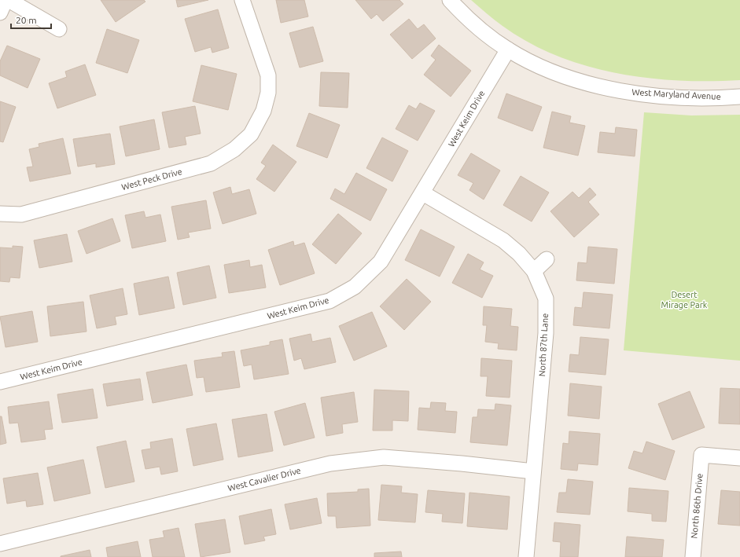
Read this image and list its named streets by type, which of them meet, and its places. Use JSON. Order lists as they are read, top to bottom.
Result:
{
  "streets": {
    "street": [
      "West Maryland Avenue",
      "West Keim Drive",
      "West Peck Drive",
      "North 87th Lane",
      "West Cavalier Drive",
      "North 86th Drive"
    ]
  },
  "crossings": [
    ["West Maryland Avenue", "West Keim Drive"],
    ["West Keim Drive", "North 87th Lane"],
    ["North 87th Lane", "West Cavalier Drive"]
  ],
  "parks": ["Desert Mirage Park"],
  "scale_bar": "20 m"
}
